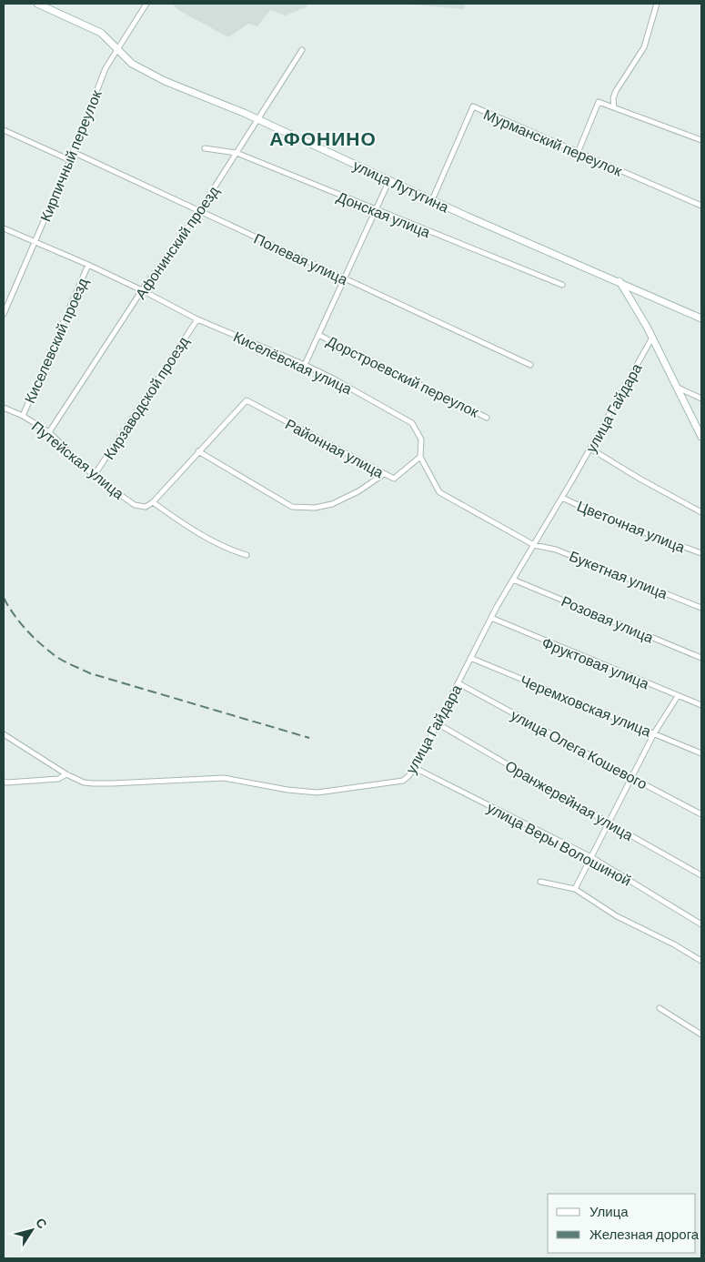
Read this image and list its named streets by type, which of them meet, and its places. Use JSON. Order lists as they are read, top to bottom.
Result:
{
  "streets": {
    "main road": ["улица Лутугина"],
    "street": [
      "Мурманский переулок",
      "Кирпичный переулок",
      "Донская улица",
      "Афонинский проезд",
      "Полевая улица",
      "Киселевский проезд",
      "Киселёвская улица",
      "Дорстроевский переулок",
      "Кирзаводской проезд",
      "улица Гайдара",
      "Районная улица",
      "Путейская улица",
      "Цветочная улица",
      "Букетная улица",
      "Розовая улица",
      "Фруктовая улица",
      "Черемховская улица",
      "улица Олега Кошевого",
      "Оранжерейная улица",
      "улица Веры Волошиной"
    ]
  },
  "crossings": [
    ["Мурманский переулок", "улица Лутугина"],
    ["Кирпичный переулок", "улица Лутугина"],
    ["Кирпичный переулок", "Полевая улица"],
    ["Кирпичный переулок", "Киселёвская улица"],
    ["улица Лутугина", "Афонинский проезд"],
    ["Донская улица", "Афонинский проезд"],
    ["Афонинский проезд", "Полевая улица"],
    ["Афонинский проезд", "Киселёвская улица"],
    ["Афонинский проезд", "Путейская улица"],
    ["Киселевский проезд", "Киселёвская улица"],
    ["Киселевский проезд", "Путейская улица"],
    ["Киселёвская улица", "Кирзаводской проезд"],
    ["Киселёвская улица", "улица Гайдара"],
    ["Киселёвская улица", "Районная улица"],
    ["Киселёвская улица", "Букетная улица"],
    ["Кирзаводской проезд", "Путейская улица"],
    ["улица Гайдара", "Цветочная улица"],
    ["улица Гайдара", "Букетная улица"],
    ["улица Гайдара", "Розовая улица"],
    ["улица Гайдара", "Фруктовая улица"],
    ["улица Гайдара", "Черемховская улица"],
    ["улица Гайдара", "улица Олега Кошевого"],
    ["улица Гайдара", "Оранжерейная улица"],
    ["улица Гайдара", "улица Веры Волошиной"]
  ],
  "districts": ["АФОНИНО"],
  "legend": ["Улица", "Железная дорога"],
  "north": "top right"
}
